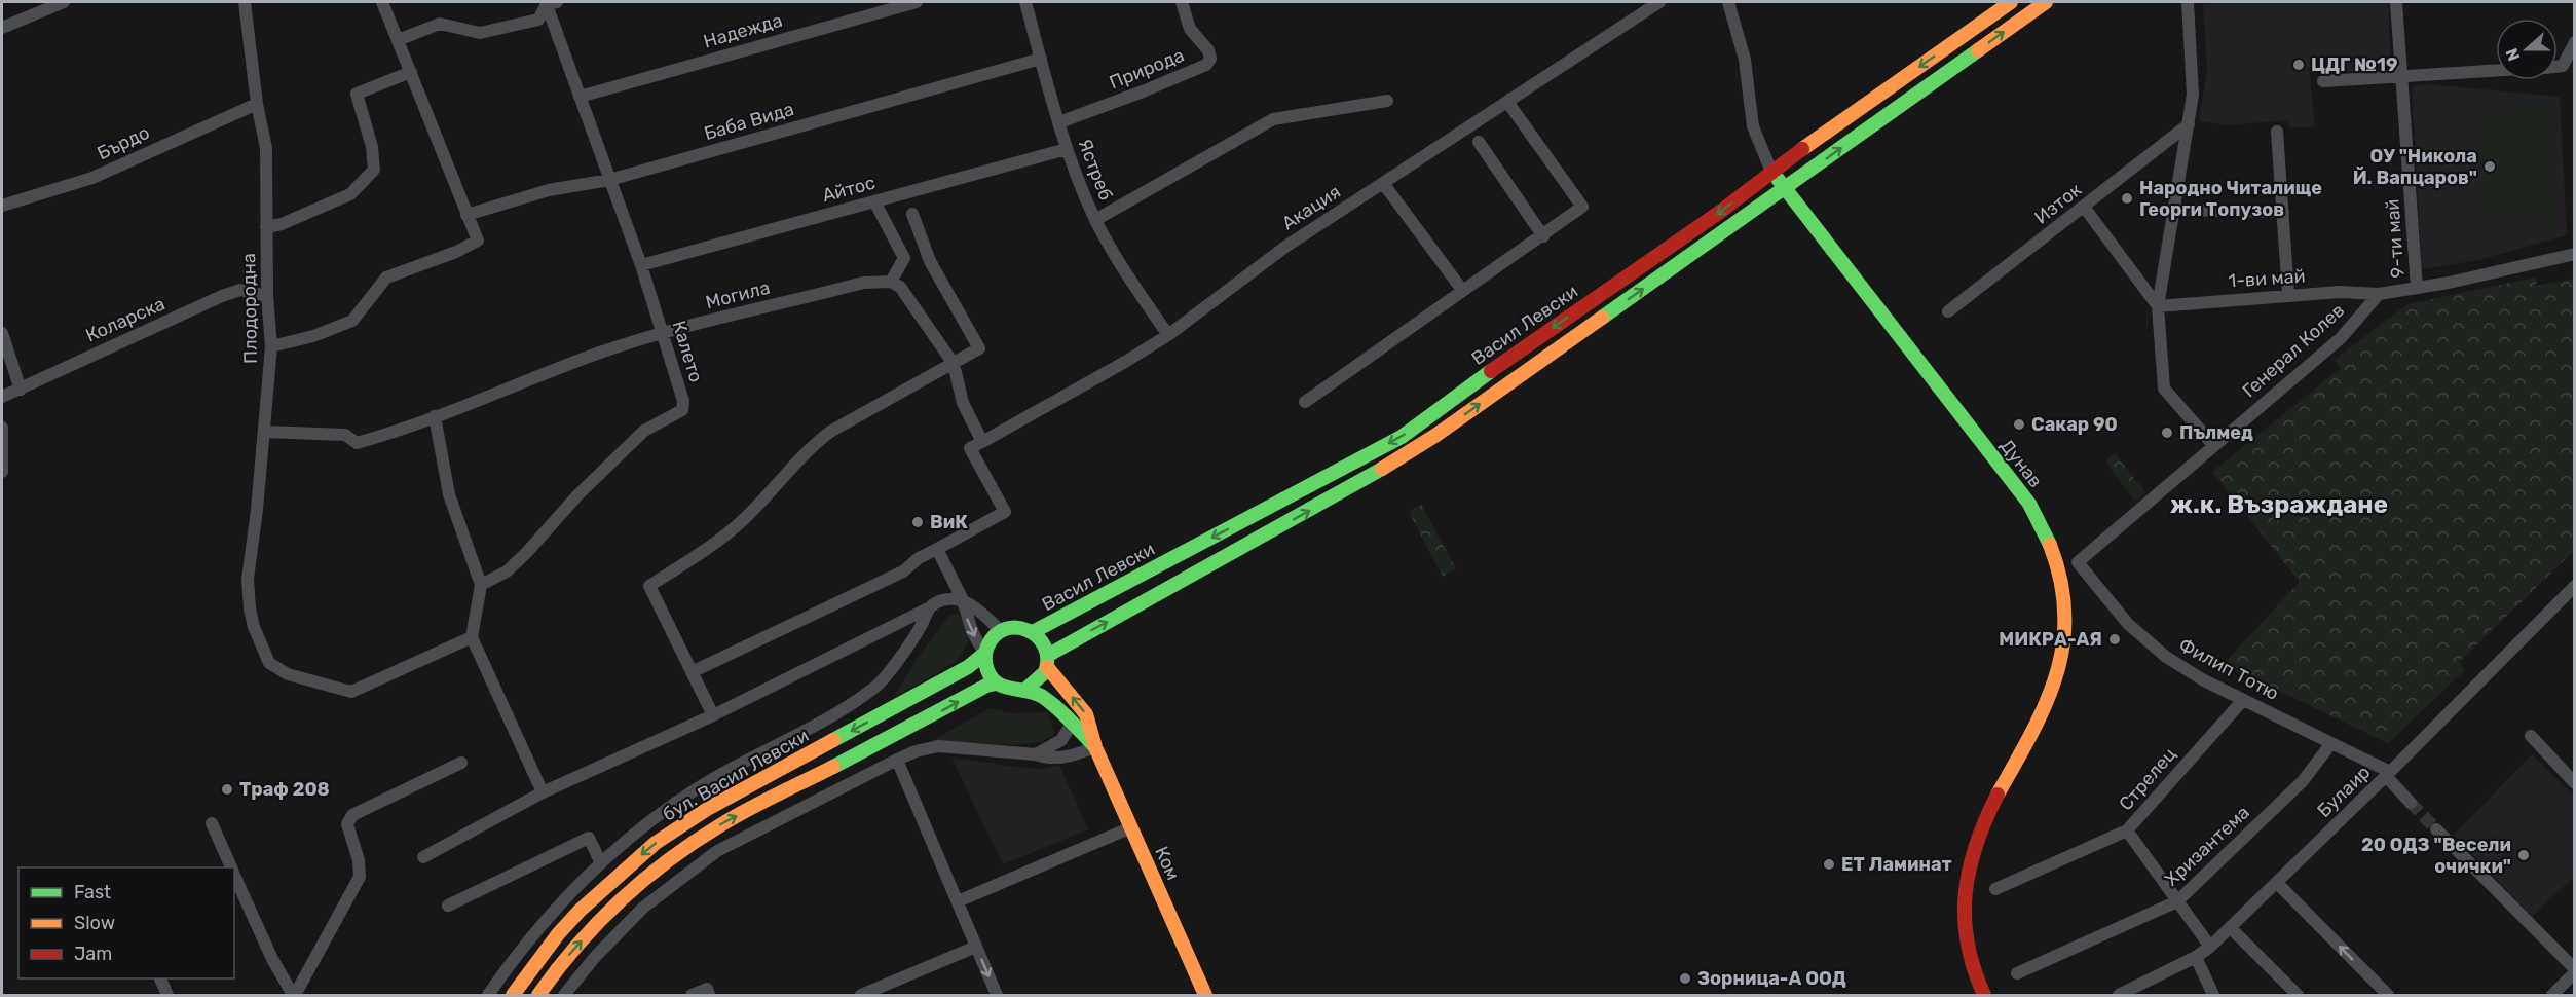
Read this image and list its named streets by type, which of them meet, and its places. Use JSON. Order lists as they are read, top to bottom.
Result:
{
  "streets": {
    "main road": [
      "Васил Левски",
      "Дунав",
      "бул. Васил Левски",
      "Ком"
    ],
    "street": [
      "Надежда",
      "Природа",
      "Баба Вида",
      "Бърдо",
      "Ястреб",
      "Айтос",
      "Изток",
      "Акация",
      "9-ти май",
      "1-ви май",
      "Могила",
      "Плодородна",
      "Коларска",
      "Генерал Колев",
      "Калето",
      "Филип Тотю",
      "Стрелец",
      "Булаир",
      "Хризантема"
    ]
  },
  "crossings": [
    ["Надежда", "Калето"],
    ["Природа", "Ястреб"],
    ["Баба Вида", "Ястреб"],
    ["Баба Вида", "Калето"],
    ["Бърдо", "Плодородна"],
    ["Ястреб", "Айтос"],
    ["Ястреб", "Акация"],
    ["Айтос", "Калето"],
    ["1-ви май", "Генерал Колев"],
    ["Могила", "Плодородна"],
    ["Могила", "Калето"],
    ["Плодородна", "Коларска"],
    ["Васил Левски", "Дунав"],
    ["Васил Левски", "бул. Васил Левски"],
    ["Генерал Колев", "Филип Тотю"],
    ["Филип Тотю", "Стрелец"],
    ["Филип Тотю", "Булаир"],
    ["Филип Тотю", "Хризантема"]
  ],
  "districts": ["ж.к. Възраждане"],
  "places": [
    "ЦДГ №19",
    "ОУ \"Никола Й. Вапцаров\"",
    "Народно Читалище Георги Топузов",
    "Сакар 90",
    "Пълмед",
    "ВиК",
    "МИКРА-АЯ",
    "Траф 208",
    "20 ОДЗ \"Весели очички\"",
    "ЕТ Ламинат",
    "Зорница-А ООД"
  ],
  "legend": ["Fast", "Slow", "Jam"],
  "north": "left"
}
